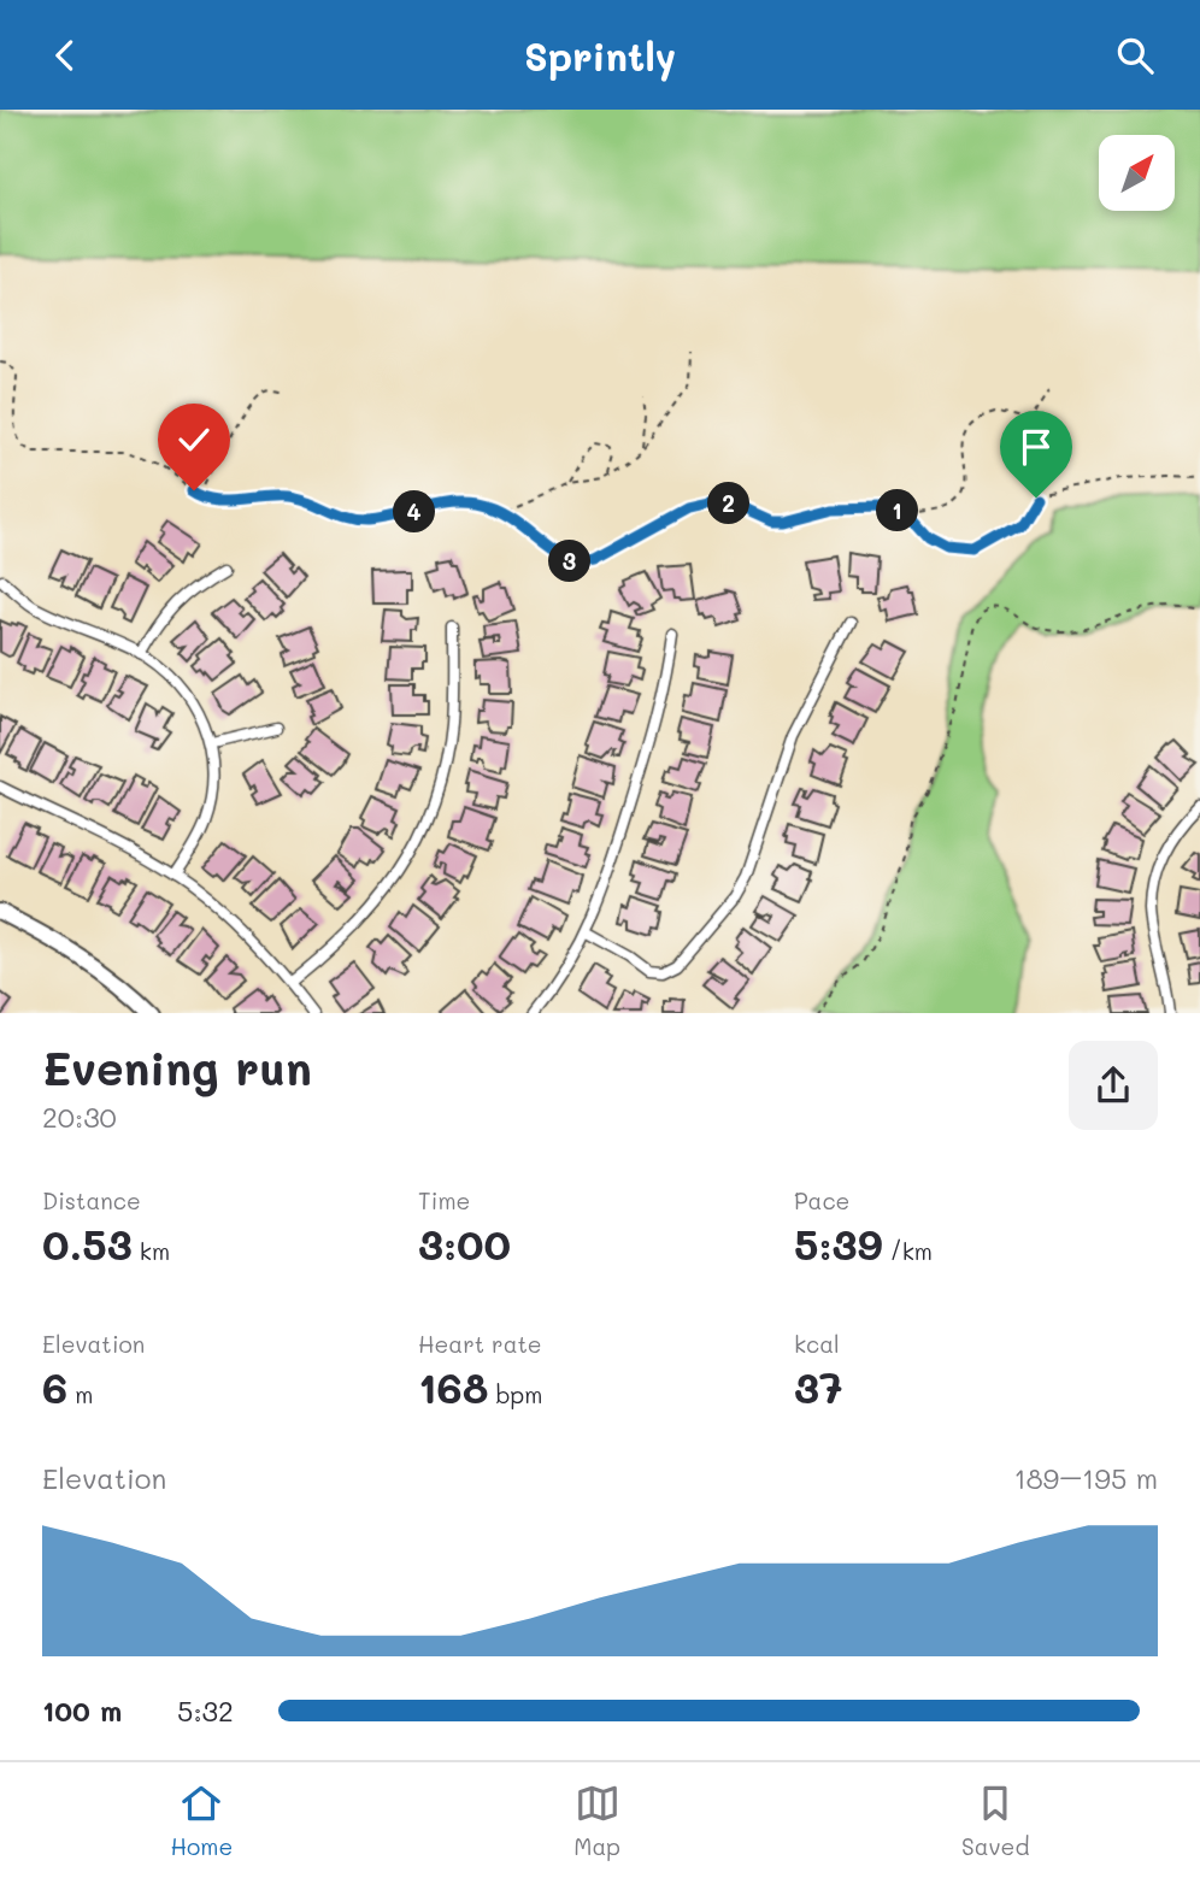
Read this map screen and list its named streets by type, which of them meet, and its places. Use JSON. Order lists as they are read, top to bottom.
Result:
{
  "north": "top right",
  "page": {
    "header": "Sprintly",
    "pins": [
      "2",
      "1",
      "4",
      "3"
    ],
    "heading": ["Evening run", "20:30"],
    "stats": [
      ["Distance", "0.53 km"],
      ["Time", "3:00"],
      ["Pace", "5:39 /km"],
      ["Elevation", "6 m"],
      ["Heart rate", "168 bpm"],
      ["kcal", "37"]
    ],
    "chart": ["Elevation", "189–195 m"],
    "list": [
      {
        "name": "100 m",
        "note": "5:32"
      }
    ],
    "tabs": ["Home", "Map", "Saved"]
  }
}
